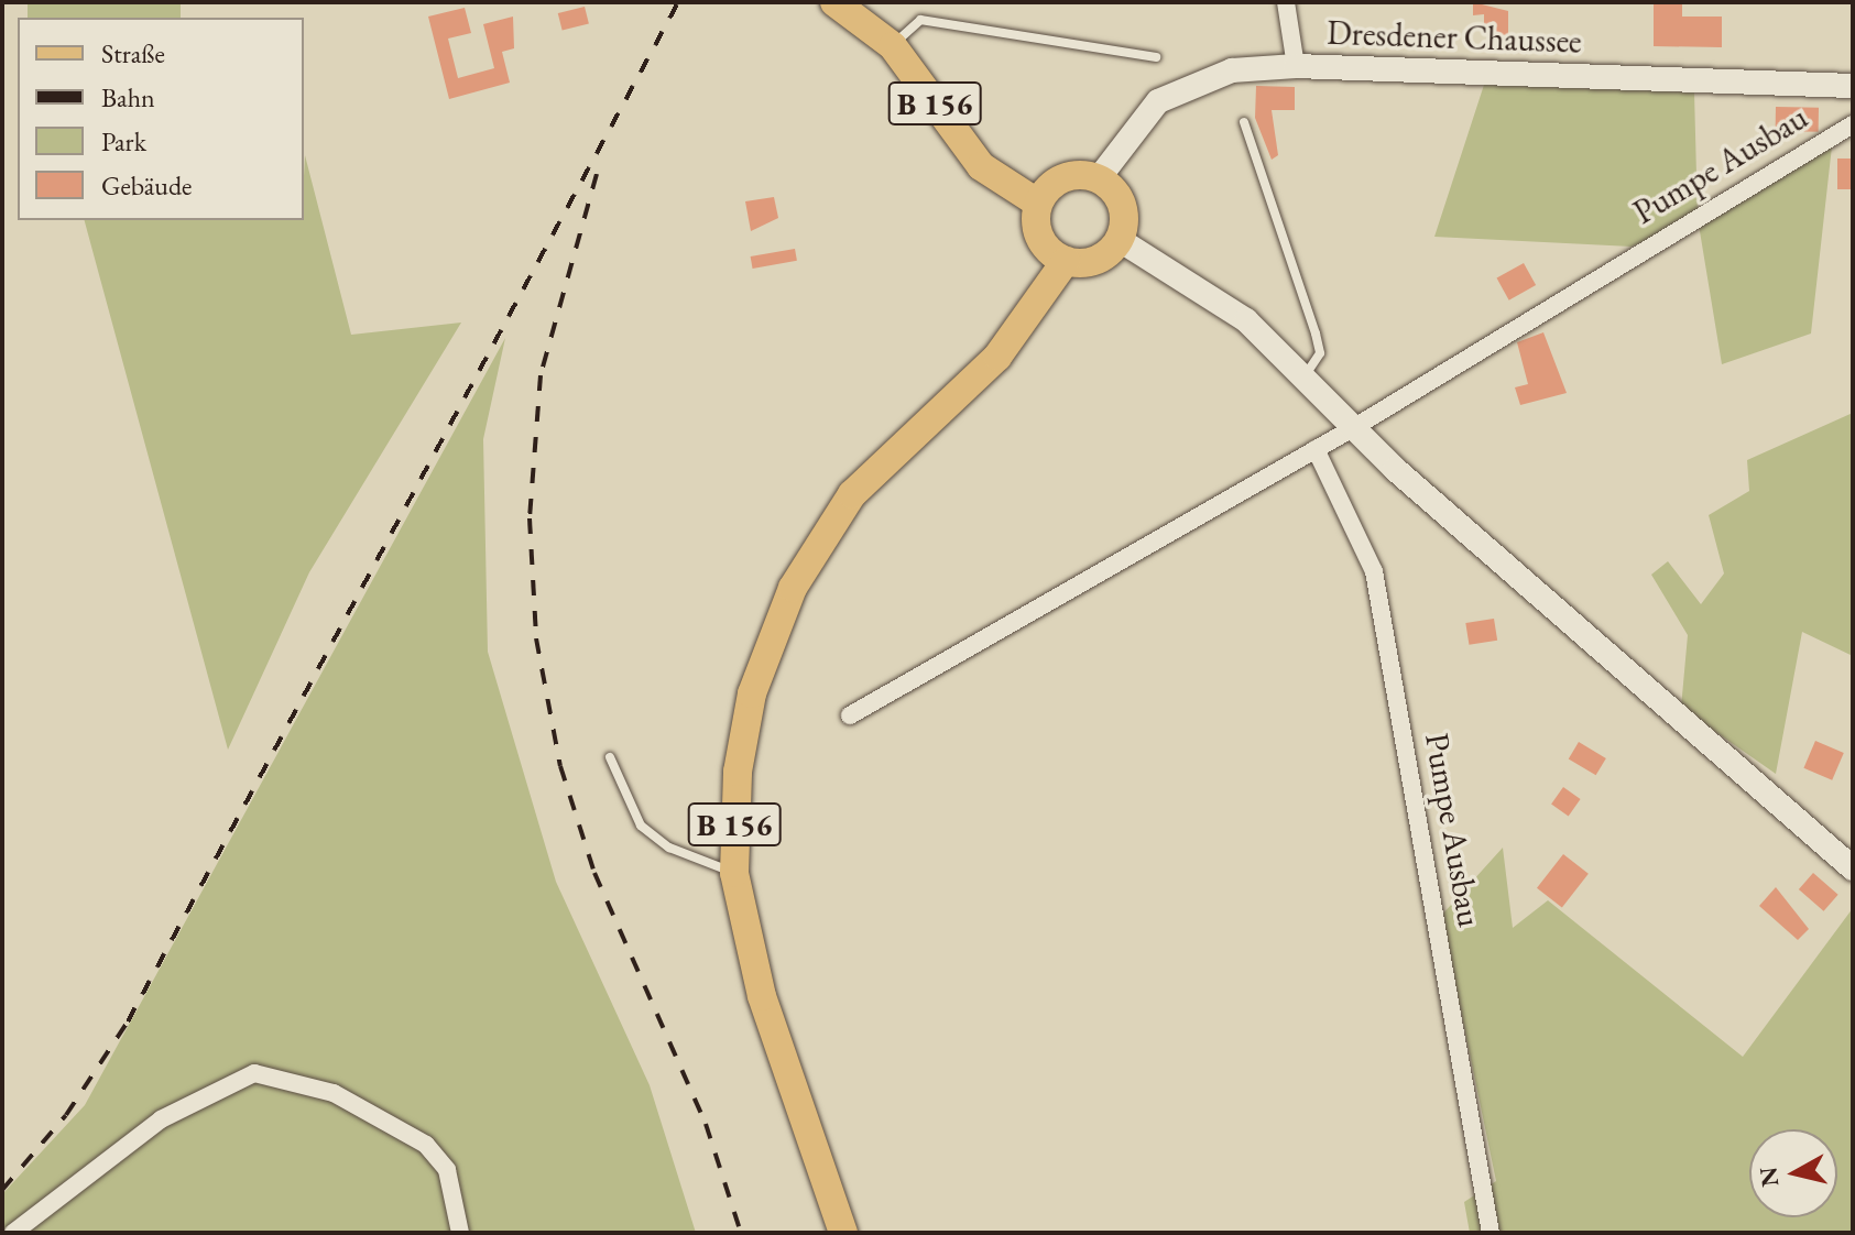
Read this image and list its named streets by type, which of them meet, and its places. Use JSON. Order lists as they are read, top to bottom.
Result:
{
  "streets": {
    "main road": ["B 156"],
    "street": ["Dresdener Chaussee", "Pumpe Ausbau"]
  },
  "crossings": [
    ["Dresdener Chaussee", "B 156"]
  ],
  "legend": [
    "Straße",
    "Bahn",
    "Park",
    "Gebäude"
  ],
  "north": "left"
}
